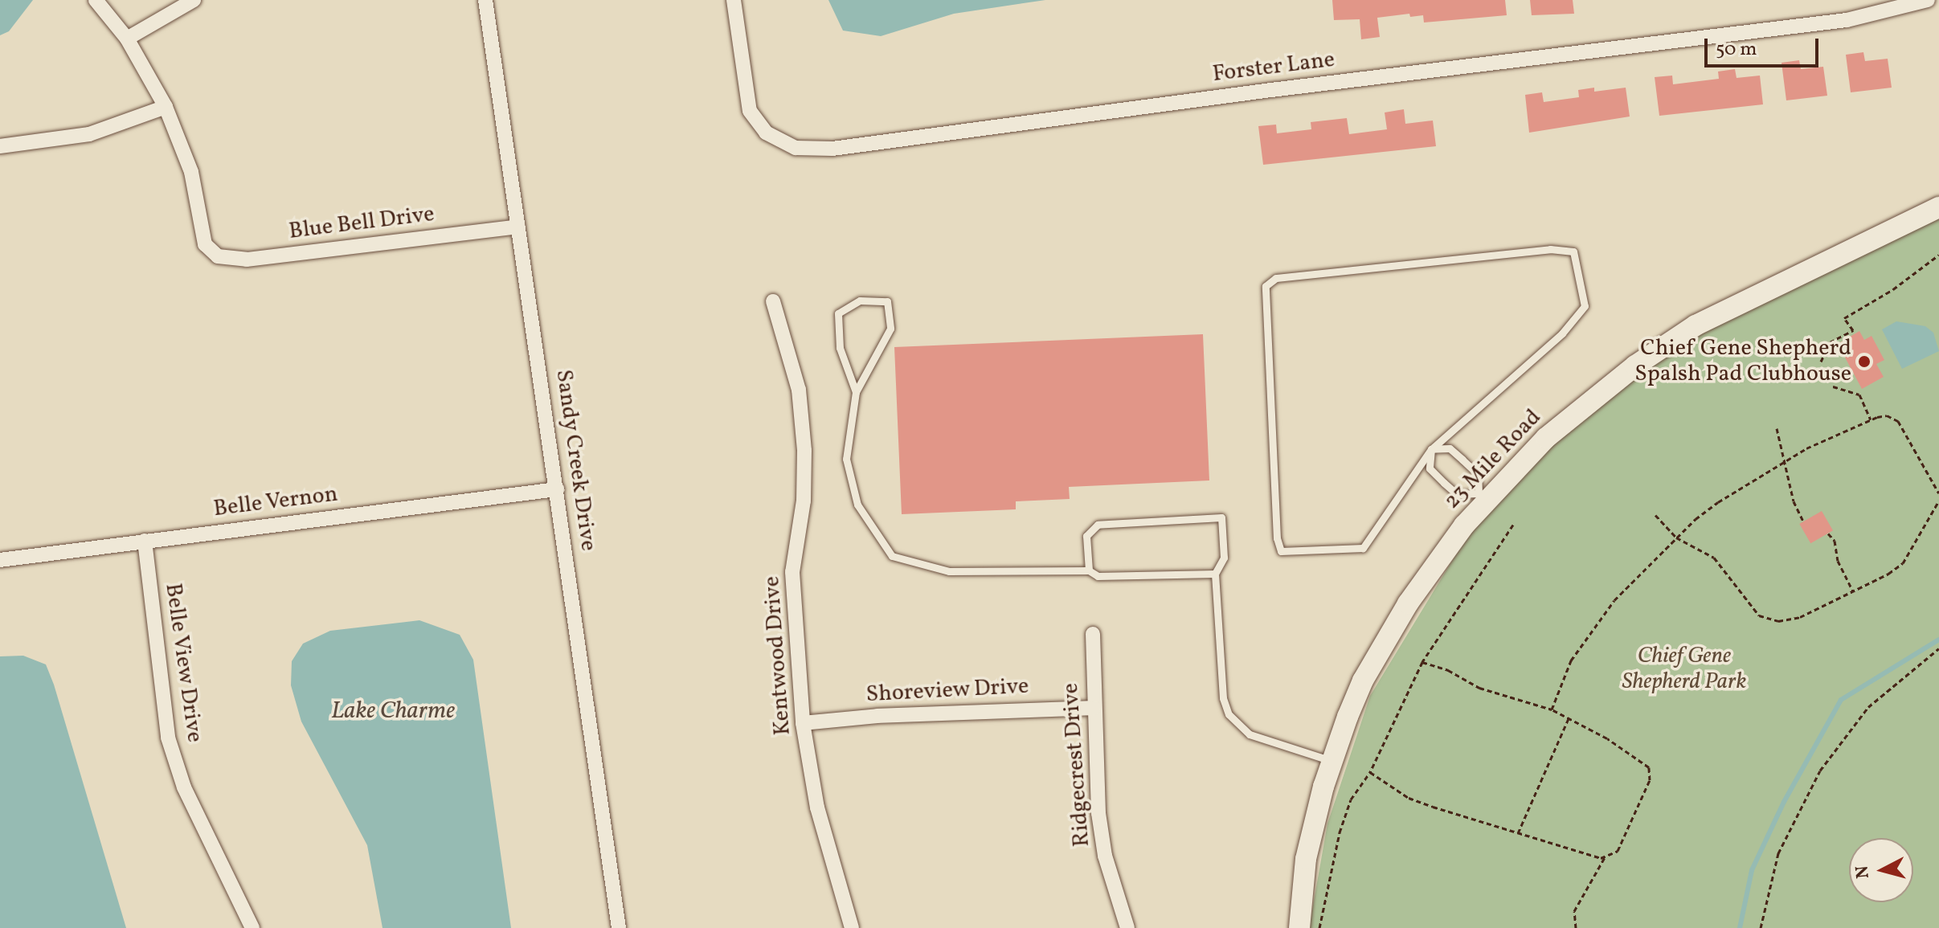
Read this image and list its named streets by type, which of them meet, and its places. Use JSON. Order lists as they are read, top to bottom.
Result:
{
  "streets": {
    "main road": ["23 Mile Road"],
    "street": [
      "Forster Lane",
      "Blue Bell Drive",
      "Sandy Creek Drive",
      "Belle Vernon",
      "Kentwood Drive",
      "Belle View Drive",
      "Shoreview Drive",
      "Ridgecrest Drive"
    ]
  },
  "crossings": [
    ["Blue Bell Drive", "Sandy Creek Drive"],
    ["Sandy Creek Drive", "Belle Vernon"],
    ["Belle Vernon", "Belle View Drive"],
    ["Kentwood Drive", "Shoreview Drive"],
    ["Shoreview Drive", "Ridgecrest Drive"]
  ],
  "water": ["Lake Charme"],
  "parks": ["Chief Gene Shepherd Park"],
  "places": ["Chief Gene Shepherd Spalsh Pad Clubhouse"],
  "scale_bar": "50 m",
  "north": "left"
}
